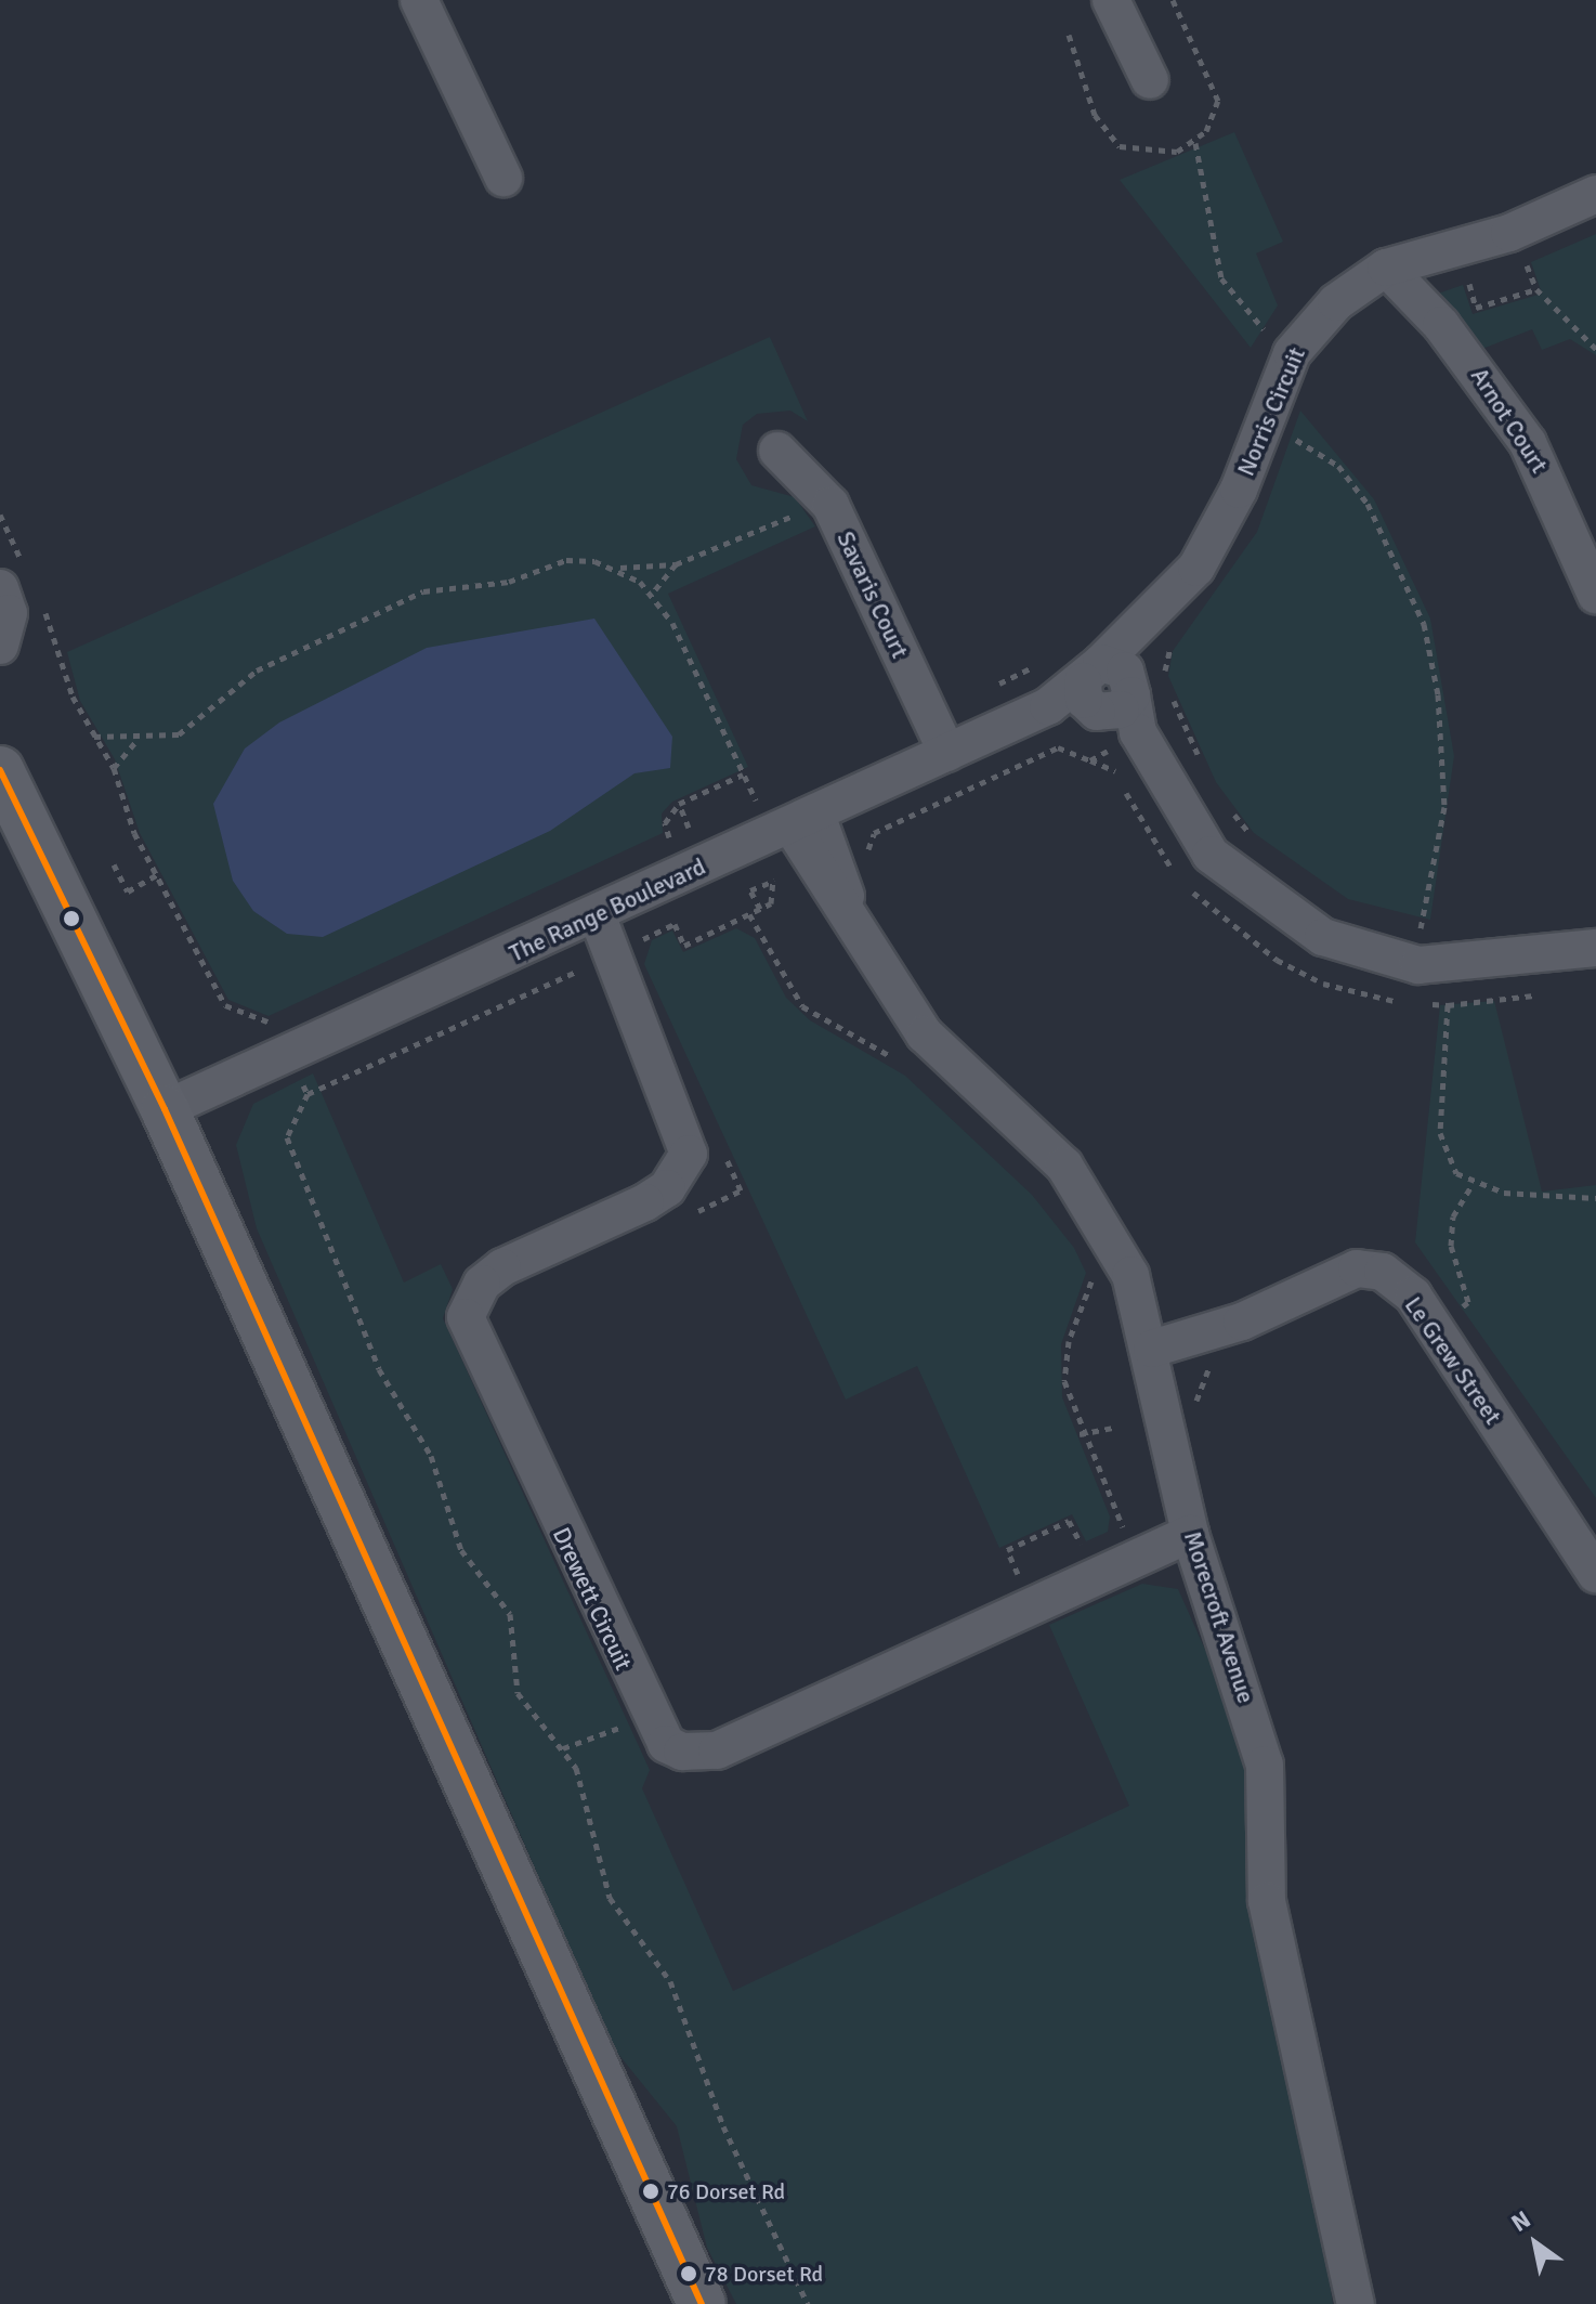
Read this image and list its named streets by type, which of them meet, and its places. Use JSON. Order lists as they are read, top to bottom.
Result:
{
  "streets": {
    "street": [
      "Norris Circuit",
      "Arnot Court",
      "Savaris Court",
      "The Range Boulevard",
      "Le Grew Street",
      "Drewett Circuit",
      "Morecroft Avenue"
    ]
  },
  "crossings": [
    ["Norris Circuit", "Arnot Court"],
    ["Norris Circuit", "The Range Boulevard"],
    ["Savaris Court", "The Range Boulevard"],
    ["The Range Boulevard", "Drewett Circuit"],
    ["The Range Boulevard", "Morecroft Avenue"],
    ["Le Grew Street", "Morecroft Avenue"],
    ["Drewett Circuit", "Morecroft Avenue"]
  ],
  "places": ["76 Dorset Rd", "78 Dorset Rd"],
  "north": "top left"
}
